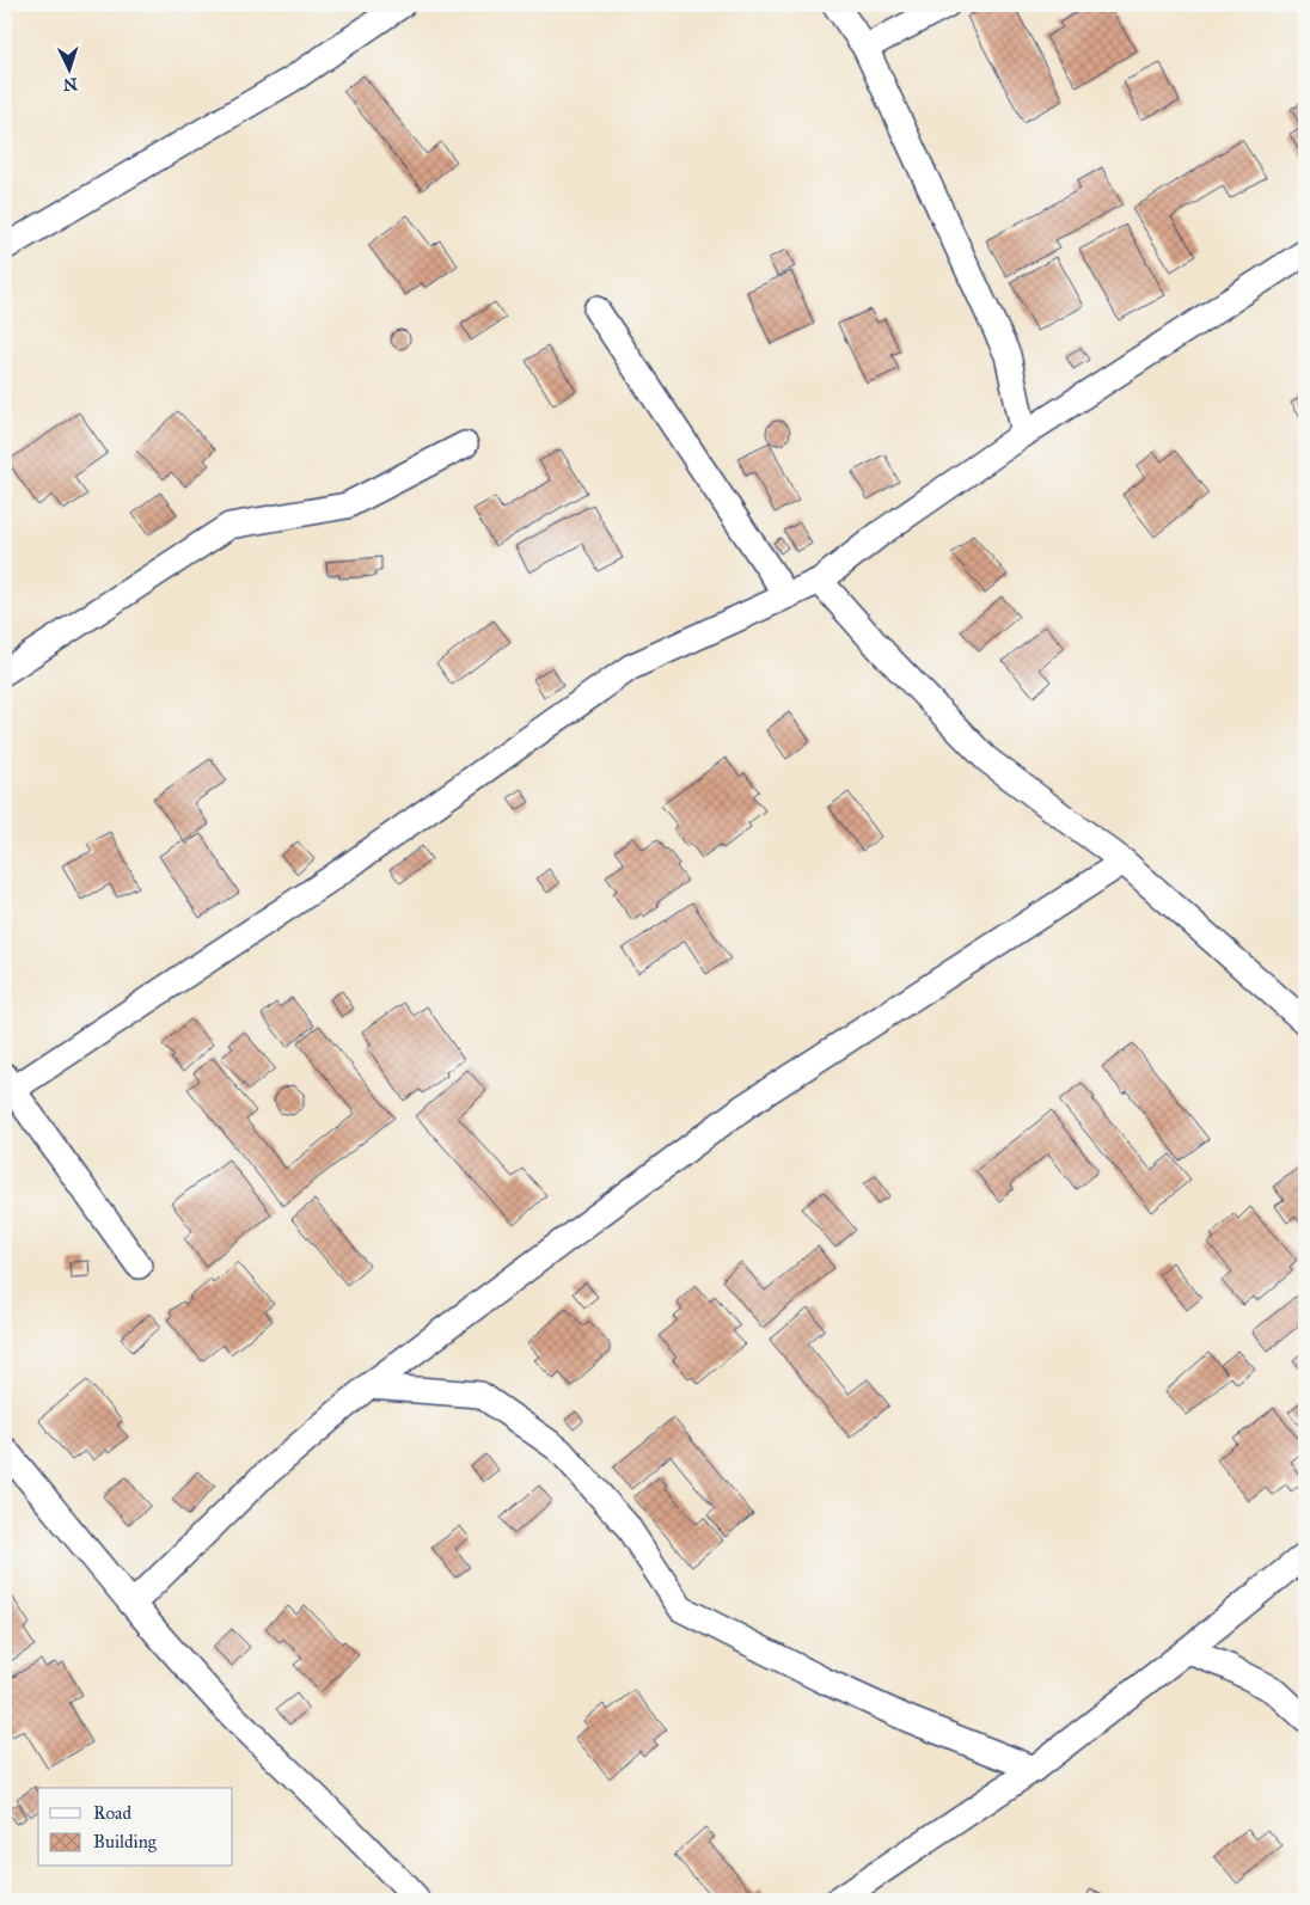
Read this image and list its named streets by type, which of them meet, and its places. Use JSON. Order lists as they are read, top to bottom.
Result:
{
  "legend": ["Road", "Building"],
  "north": "bottom"
}
